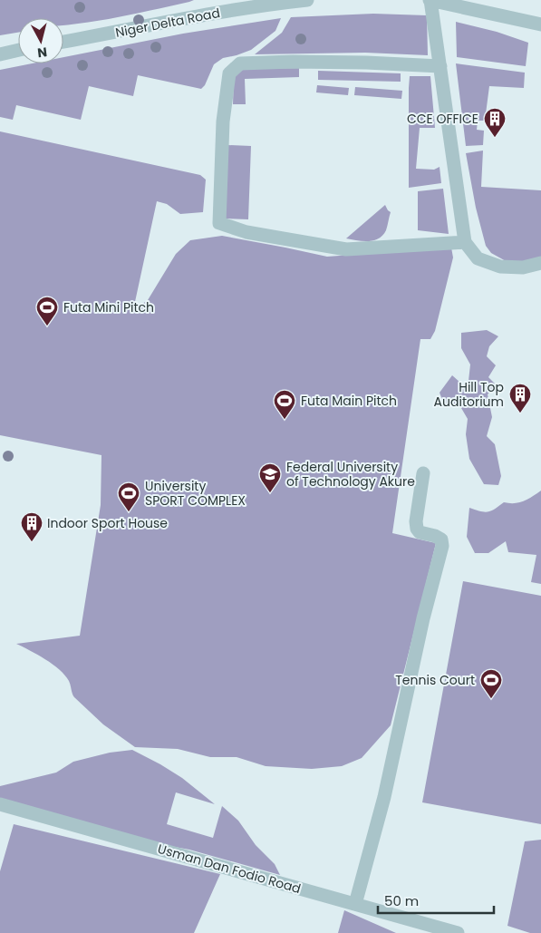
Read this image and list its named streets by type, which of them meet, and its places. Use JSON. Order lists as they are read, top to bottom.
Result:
{
  "streets": {
    "street": ["Niger Delta Road", "Usman Dan Fodio Road"]
  },
  "places": {
    "building": ["CCE OFFICE", "Hill Top Auditorium", "Indoor Sport House"],
    "sports": [
      "Futa Mini Pitch",
      "Futa Main Pitch",
      "University SPORT COMPLEX",
      "Tennis Court"
    ],
    "school or university": ["Federal University of Technology Akure"]
  },
  "scale_bar": "50 m",
  "north": "bottom"
}
